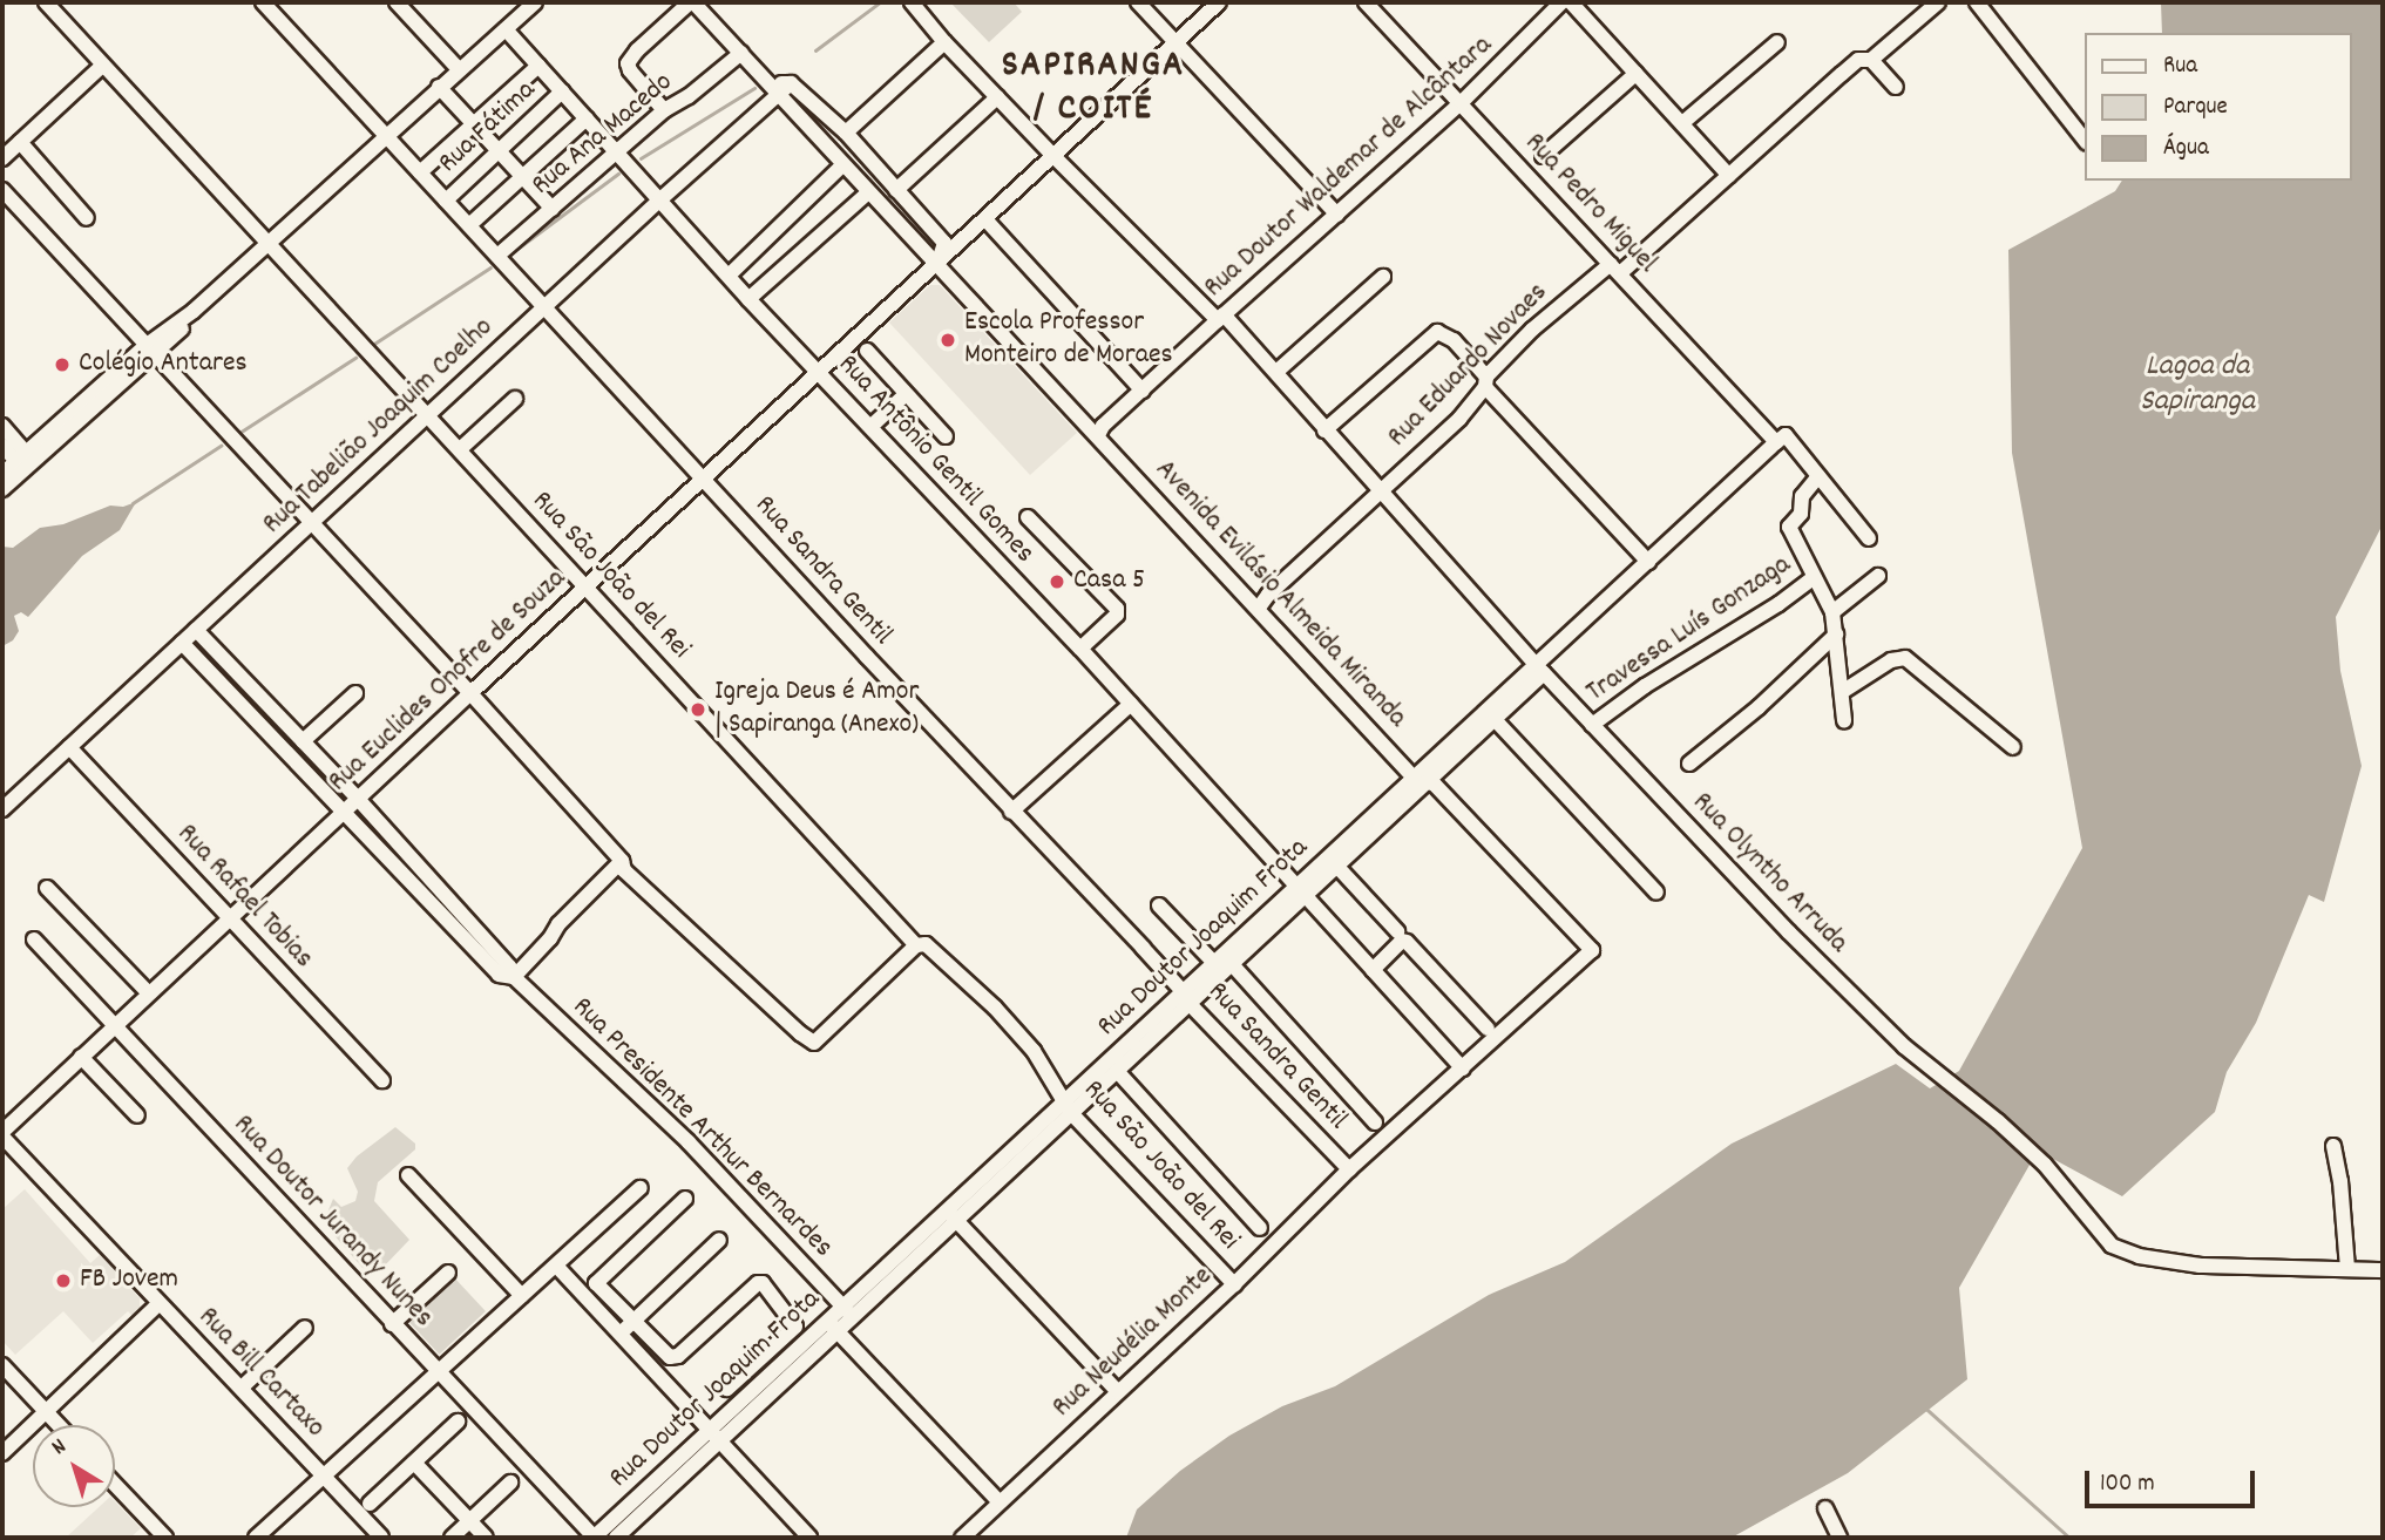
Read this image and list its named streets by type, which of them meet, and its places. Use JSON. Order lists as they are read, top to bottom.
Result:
{
  "streets": {
    "street": [
      "Rua Fátima",
      "Rua Ana Macedo",
      "Rua Doutor Waldemar de Alcântara",
      "Rua Pedro Miguel",
      "Rua Eduardo Novaes",
      "Rua Tabelião Joaquim Coelho",
      "Rua Antônio Gentil Gomes",
      "Rua Sandra Gentil",
      "Rua São João del Rei",
      "Avenida Evilásio Almeida Miranda",
      "Travessa Luís Gonzaga",
      "Rua Euclides Onofre de Souza",
      "Rua Olyntho Arruda",
      "Rua Rafael Tobias",
      "Rua Doutor Joaquim Frota",
      "Rua Presidente Arthur Bernardes",
      "Rua Doutor Jurandy Nunes",
      "Rua Neudélia Monte",
      "Rua Bill Cartaxo"
    ]
  },
  "crossings": [
    ["Rua Fátima", "Rua Antônio Gentil Gomes"],
    ["Rua Fátima", "Rua Sandra Gentil"],
    ["Rua Ana Macedo", "Rua Antônio Gentil Gomes"],
    ["Rua Ana Macedo", "Rua Sandra Gentil"],
    ["Rua Ana Macedo", "Avenida Evilásio Almeida Miranda"],
    ["Rua Doutor Waldemar de Alcântara", "Rua Pedro Miguel"],
    ["Rua Doutor Waldemar de Alcântara", "Avenida Evilásio Almeida Miranda"],
    ["Rua Doutor Waldemar de Alcântara", "Rua Olyntho Arruda"],
    ["Rua Pedro Miguel", "Rua Eduardo Novaes"],
    ["Rua Pedro Miguel", "Rua Doutor Joaquim Frota"],
    ["Rua Eduardo Novaes", "Avenida Evilásio Almeida Miranda"],
    ["Rua Eduardo Novaes", "Rua Olyntho Arruda"],
    ["Rua Tabelião Joaquim Coelho", "Rua Antônio Gentil Gomes"],
    ["Rua Tabelião Joaquim Coelho", "Rua Sandra Gentil"],
    ["Rua Tabelião Joaquim Coelho", "Rua São João del Rei"],
    ["Rua Tabelião Joaquim Coelho", "Avenida Evilásio Almeida Miranda"],
    ["Rua Tabelião Joaquim Coelho", "Rua Rafael Tobias"],
    ["Rua Tabelião Joaquim Coelho", "Rua Presidente Arthur Bernardes"],
    ["Rua Antônio Gentil Gomes", "Rua Euclides Onofre de Souza"],
    ["Rua Antônio Gentil Gomes", "Rua Doutor Joaquim Frota"],
    ["Rua Antônio Gentil Gomes", "Rua Neudélia Monte"],
    ["Rua Sandra Gentil", "Rua Euclides Onofre de Souza"],
    ["Rua Sandra Gentil", "Rua Doutor Joaquim Frota"],
    ["Rua Sandra Gentil", "Rua Neudélia Monte"],
    ["Rua São João del Rei", "Rua Euclides Onofre de Souza"],
    ["Rua São João del Rei", "Rua Doutor Joaquim Frota"],
    ["Rua São João del Rei", "Rua Neudélia Monte"],
    ["Avenida Evilásio Almeida Miranda", "Rua Euclides Onofre de Souza"],
    ["Avenida Evilásio Almeida Miranda", "Rua Doutor Joaquim Frota"],
    ["Avenida Evilásio Almeida Miranda", "Rua Neudélia Monte"],
    ["Travessa Luís Gonzaga", "Rua Olyntho Arruda"],
    ["Rua Euclides Onofre de Souza", "Rua Olyntho Arruda"],
    ["Rua Euclides Onofre de Souza", "Rua Rafael Tobias"],
    ["Rua Euclides Onofre de Souza", "Rua Presidente Arthur Bernardes"],
    ["Rua Euclides Onofre de Souza", "Rua Doutor Jurandy Nunes"],
    ["Rua Euclides Onofre de Souza", "Rua Bill Cartaxo"],
    ["Rua Olyntho Arruda", "Rua Doutor Joaquim Frota"],
    ["Rua Doutor Joaquim Frota", "Rua Presidente Arthur Bernardes"],
    ["Rua Doutor Joaquim Frota", "Rua Doutor Jurandy Nunes"]
  ],
  "districts": ["SAPIRANGA / COITÉ"],
  "water": ["Lagoa da Sapiranga"],
  "places": [
    "Escola Professor Monteiro de Moraes",
    "Colégio Antares",
    "Casa 5",
    "Igreja Deus é Amor | Sapiranga (Anexo)",
    "FB Jovem"
  ],
  "legend": ["Rua", "Parque", "Água"],
  "scale_bar": "100 m",
  "north": "top left"
}
